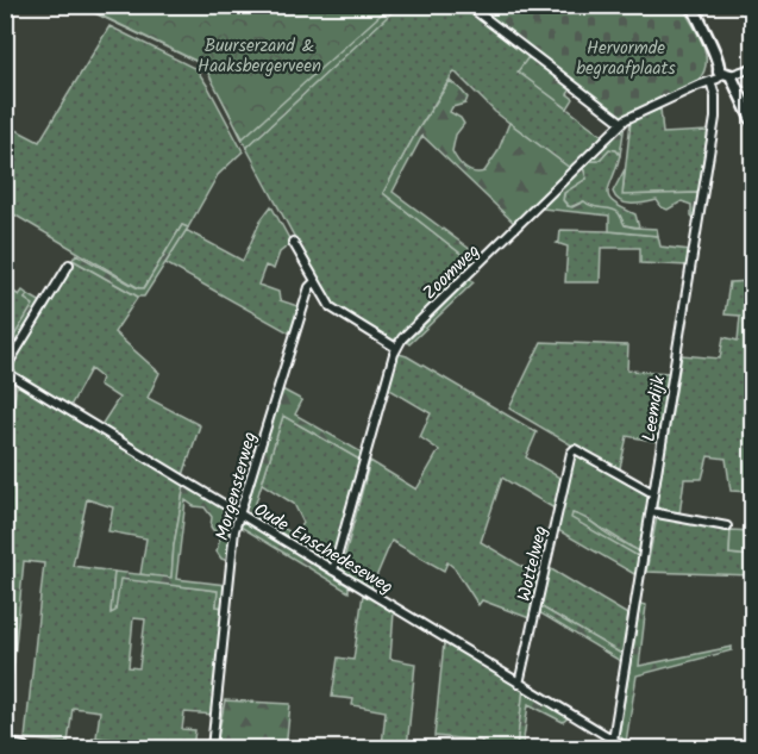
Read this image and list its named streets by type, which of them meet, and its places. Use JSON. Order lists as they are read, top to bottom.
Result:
{
  "streets": {
    "street": [
      "Zoomweg",
      "Leemdijk",
      "Morgensterweg",
      "Oude Enschedeseweg",
      "Wottelweg"
    ]
  },
  "crossings": [
    ["Zoomweg", "Leemdijk"],
    ["Zoomweg", "Oude Enschedeseweg"],
    ["Leemdijk", "Oude Enschedeseweg"],
    ["Leemdijk", "Wottelweg"],
    ["Morgensterweg", "Oude Enschedeseweg"],
    ["Oude Enschedeseweg", "Wottelweg"]
  ],
  "parks": ["Buurserzand & Haaksbergerveen", "Hervormde begraafplaats"]
}
